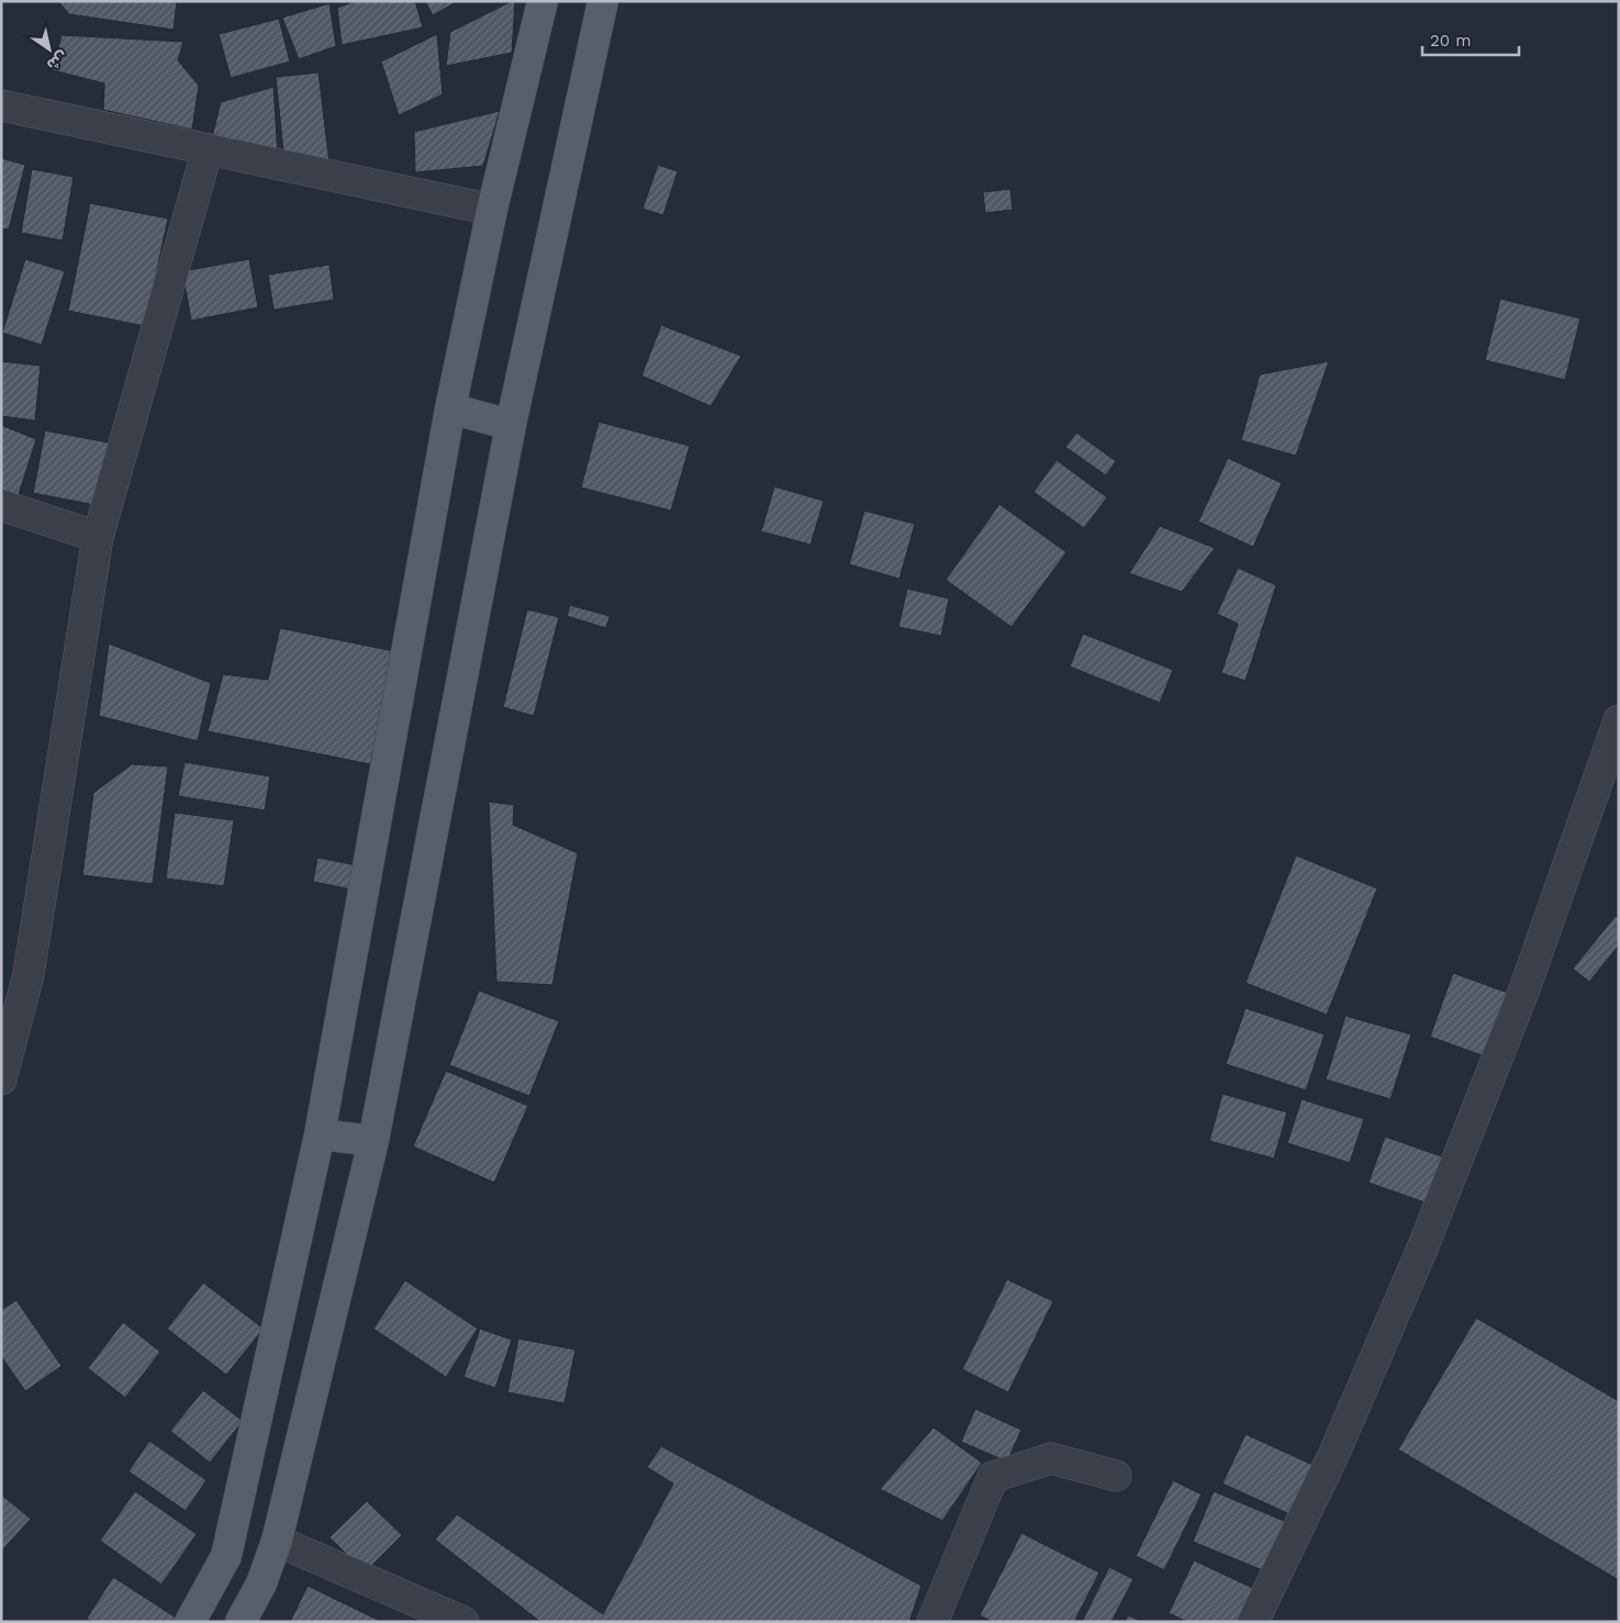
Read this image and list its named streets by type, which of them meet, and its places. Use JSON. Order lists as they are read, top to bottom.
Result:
{
  "scale_bar": "20 m",
  "north": "bottom right"
}
